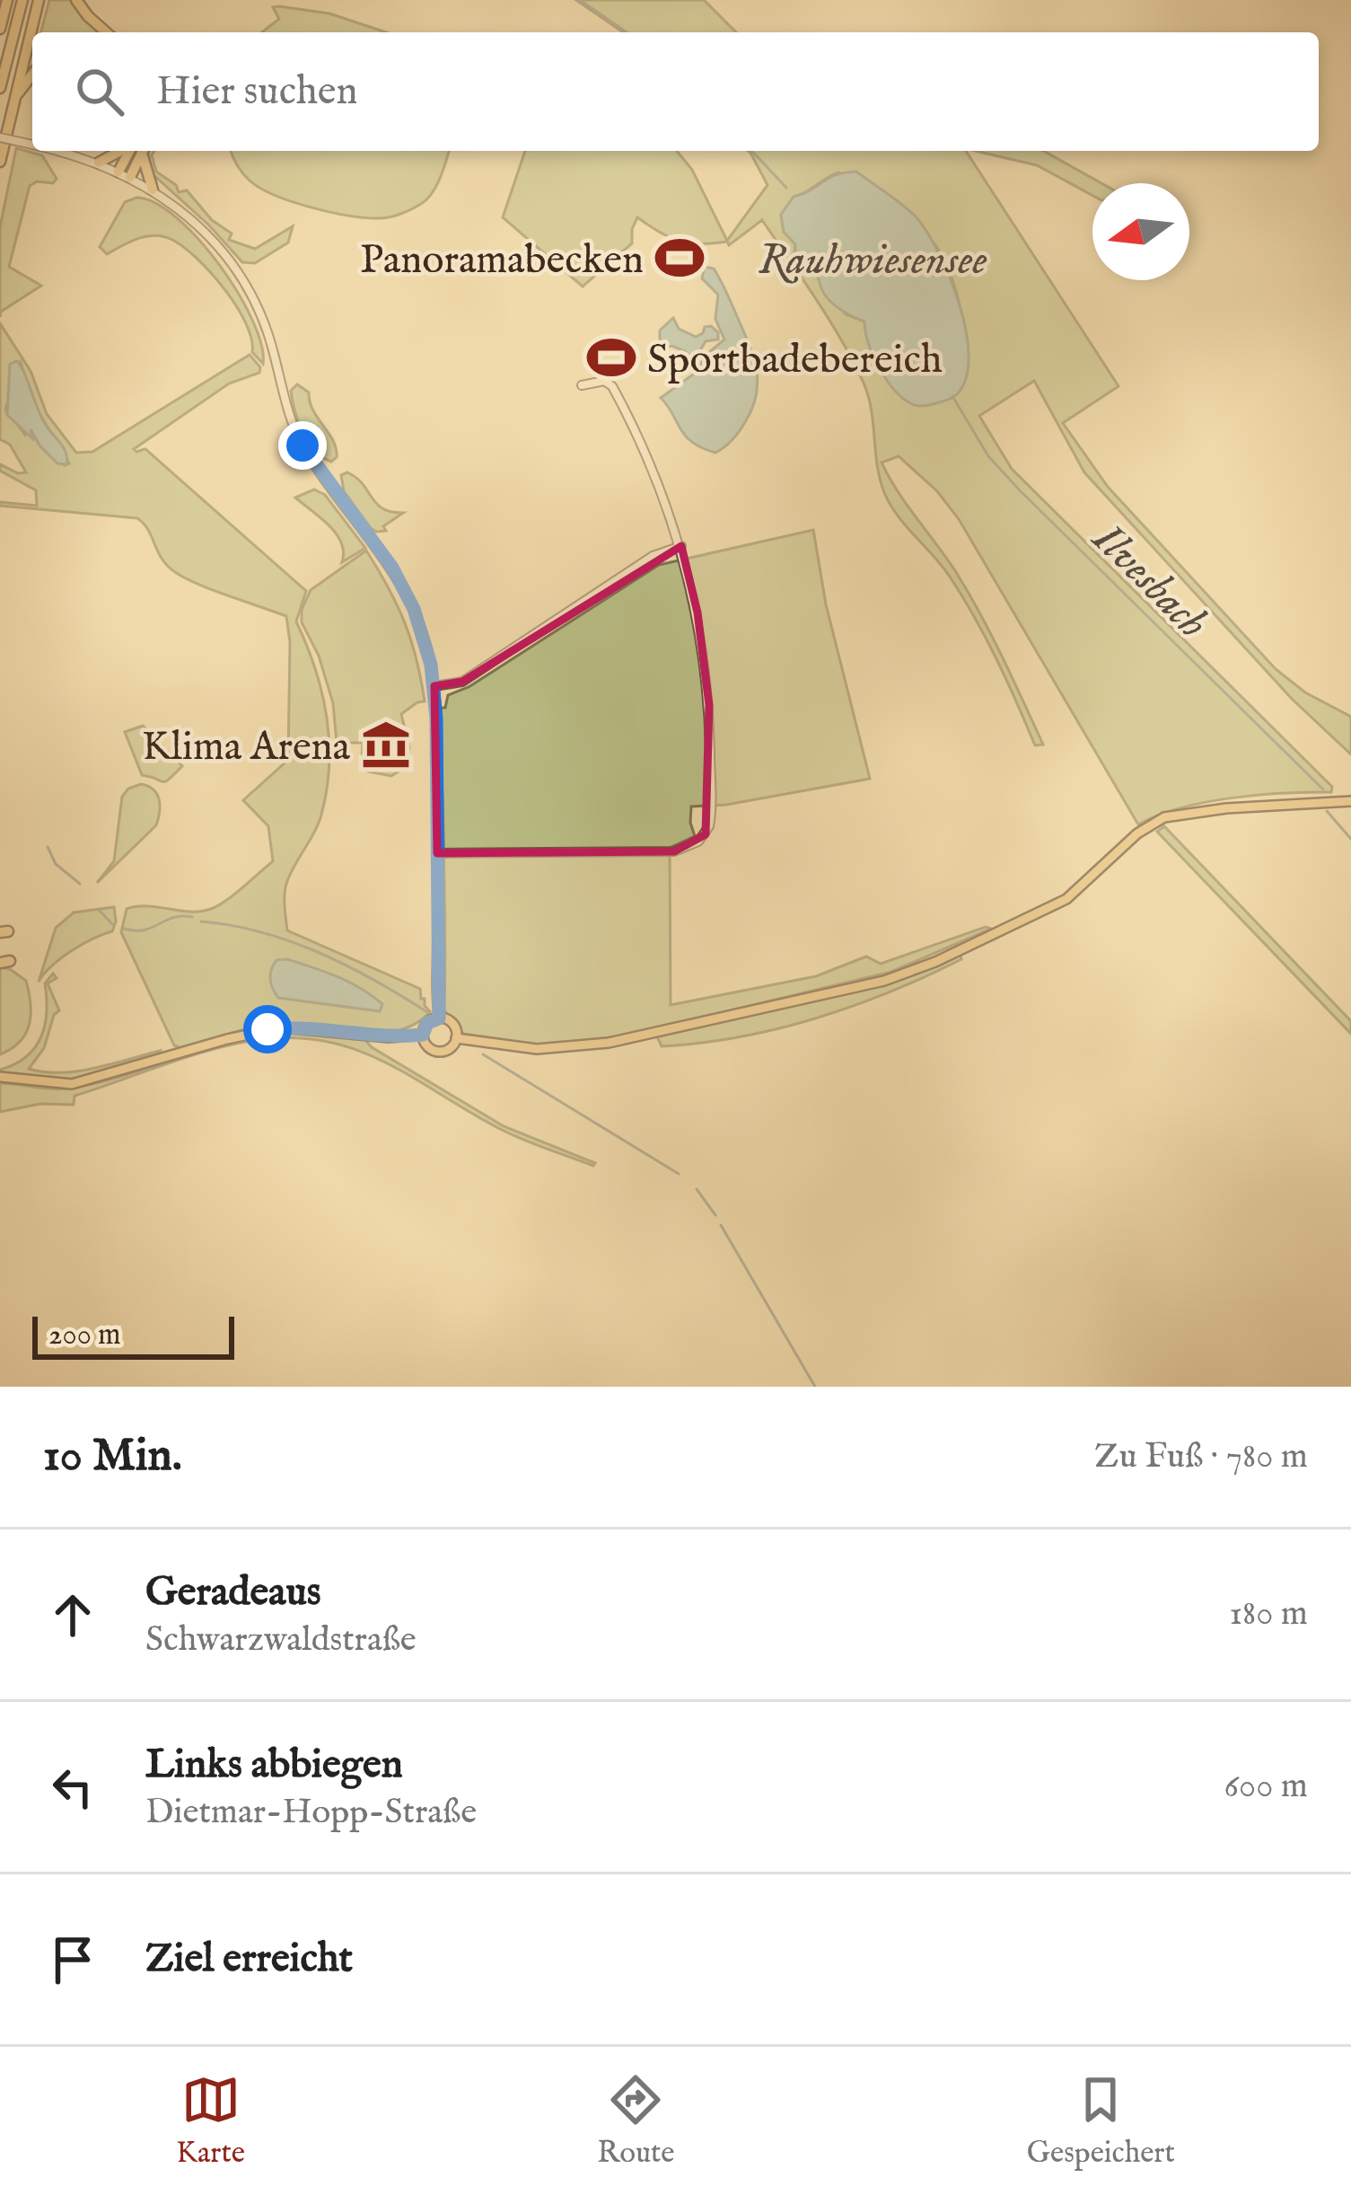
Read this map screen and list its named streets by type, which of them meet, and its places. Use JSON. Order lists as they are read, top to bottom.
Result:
{
  "water": ["Rauhwiesensee", "Ilvesbach"],
  "places": {
    "sports": ["Panoramabecken", "Sportbadebereich"],
    "museum": ["Klima Arena"]
  },
  "scale_bar": "200 m",
  "north": "left",
  "page": {
    "search": "Hier suchen",
    "scale": "200 m",
    "heading": ["10 Min.", "Zu Fuß · 780 m"],
    "list": [
      ["Geradeaus", "Schwarzwaldstraße", "180 m"],
      ["Links abbiegen", "Dietmar-Hopp-Straße", "600 m"],
      "Ziel erreicht"
    ],
    "nav": ["Karte", "Route", "Gespeichert"]
  }
}
